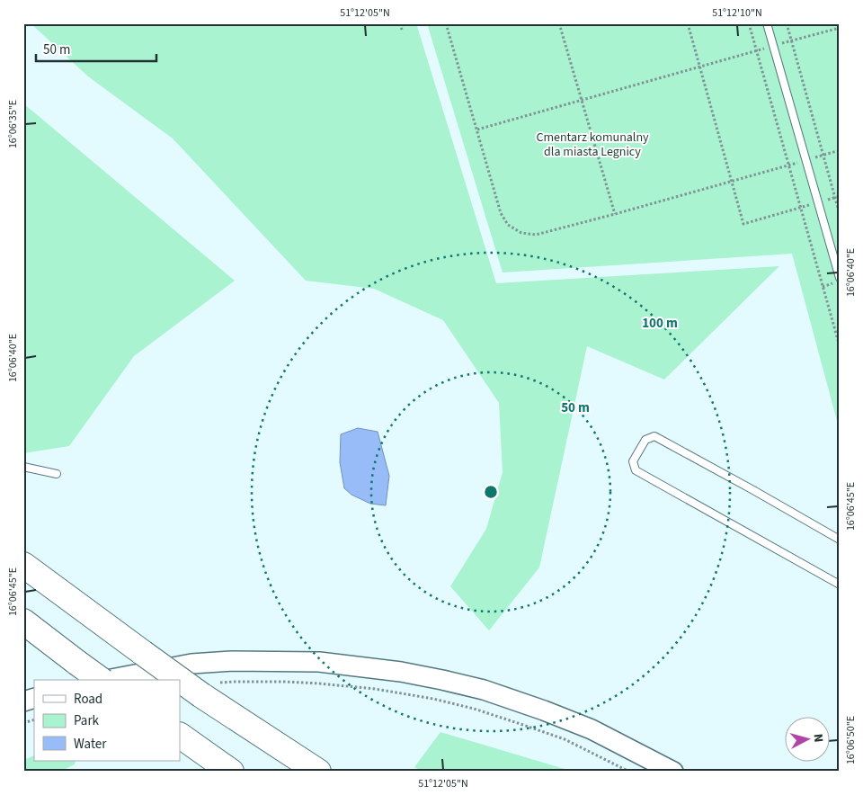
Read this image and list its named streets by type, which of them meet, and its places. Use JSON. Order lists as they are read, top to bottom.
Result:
{
  "parks": ["Cmentarz komunalny dla miasta Legnicy"],
  "legend": ["Road", "Park", "Water"],
  "scale_bar": "50 m",
  "north": "right",
  "coordinates": [
    "51°12'05\"N",
    "51°12'10\"N",
    "16°06'35\"E",
    "16°06'40\"E",
    "16°06'45\"E",
    "16°06'50\"E"
  ],
  "rings": ["100 m", "50 m"]
}
